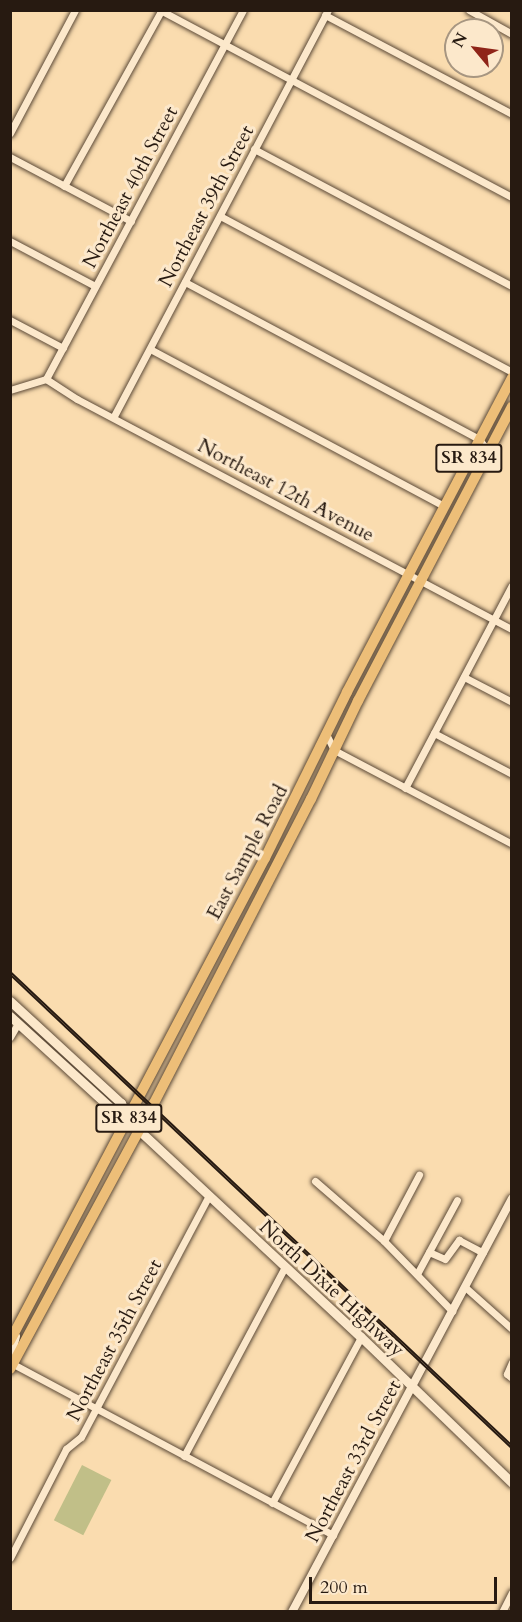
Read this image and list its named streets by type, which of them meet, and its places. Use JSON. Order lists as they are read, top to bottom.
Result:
{
  "streets": {
    "main road": ["SR 834", "East Sample Road", "North Dixie Highway"],
    "street": [
      "Northeast 40th Street",
      "Northeast 39th Street",
      "Northeast 12th Avenue",
      "Northeast 35th Street",
      "Northeast 33rd Street"
    ]
  },
  "crossings": [
    ["Northeast 40th Street", "Northeast 12th Avenue"],
    ["Northeast 39th Street", "Northeast 12th Avenue"],
    ["Northeast 12th Avenue", "East Sample Road"],
    ["East Sample Road", "North Dixie Highway"],
    ["North Dixie Highway", "Northeast 35th Street"],
    ["North Dixie Highway", "Northeast 33rd Street"]
  ],
  "scale_bar": "200 m",
  "north": "top left"
}
